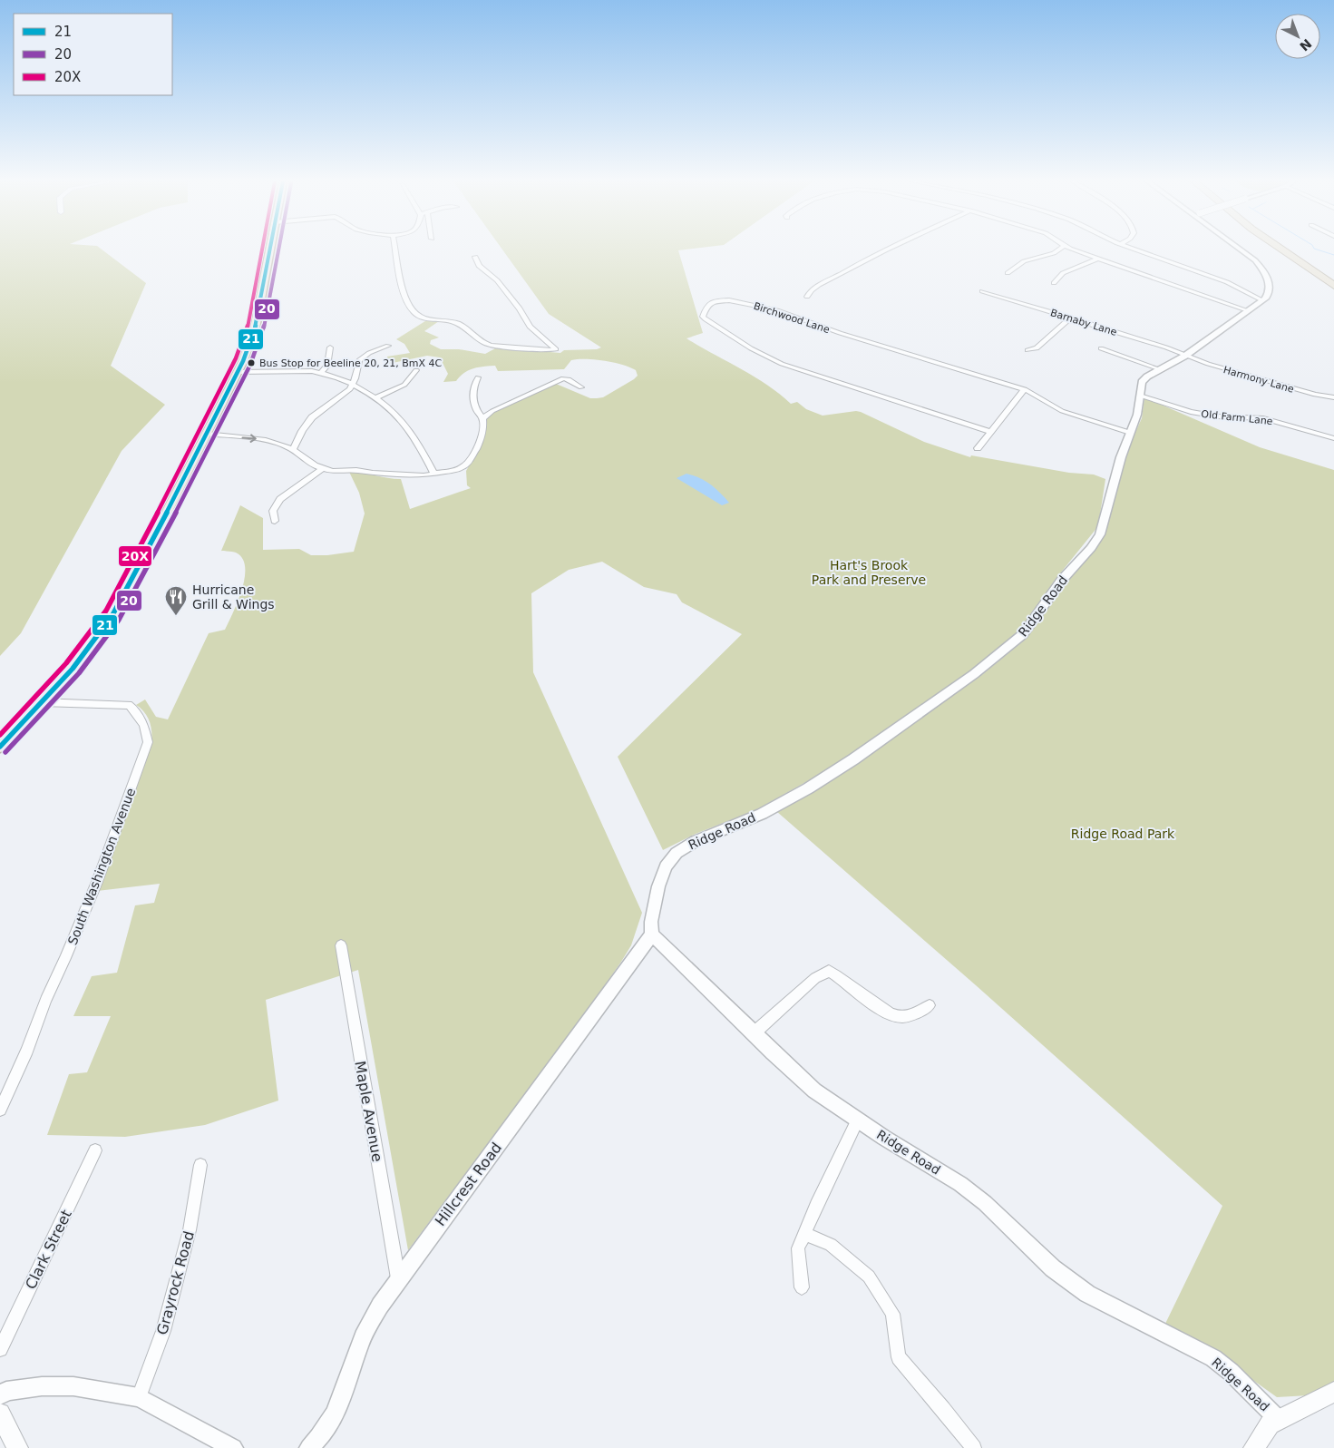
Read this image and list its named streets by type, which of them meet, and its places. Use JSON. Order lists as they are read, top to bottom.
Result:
{
  "streets": {
    "street": [
      "Birchwood Lane",
      "Barnaby Lane",
      "Harmony Lane",
      "Old Farm Lane",
      "Ridge Road",
      "South Washington Avenue",
      "Maple Avenue",
      "Hillcrest Road",
      "Clark Street",
      "Grayrock Road"
    ]
  },
  "crossings": [
    ["Birchwood Lane", "Ridge Road"],
    ["Barnaby Lane", "Harmony Lane"],
    ["Barnaby Lane", "Ridge Road"],
    ["Harmony Lane", "Ridge Road"],
    ["Old Farm Lane", "Ridge Road"],
    ["Ridge Road", "Hillcrest Road"],
    ["Maple Avenue", "Hillcrest Road"]
  ],
  "parks": ["Hart's Brook Park and Preserve", "Ridge Road Park"],
  "places": {
    "other": ["Bus Stop for Beeline 20, 21, BmX 4C"],
    "restaurant": ["Hurricane Grill & Wings"]
  },
  "lines": ["transit line 21", "transit line 20", "transit line 20X"],
  "legend": ["21", "20", "20X"],
  "north": "bottom right"
}
